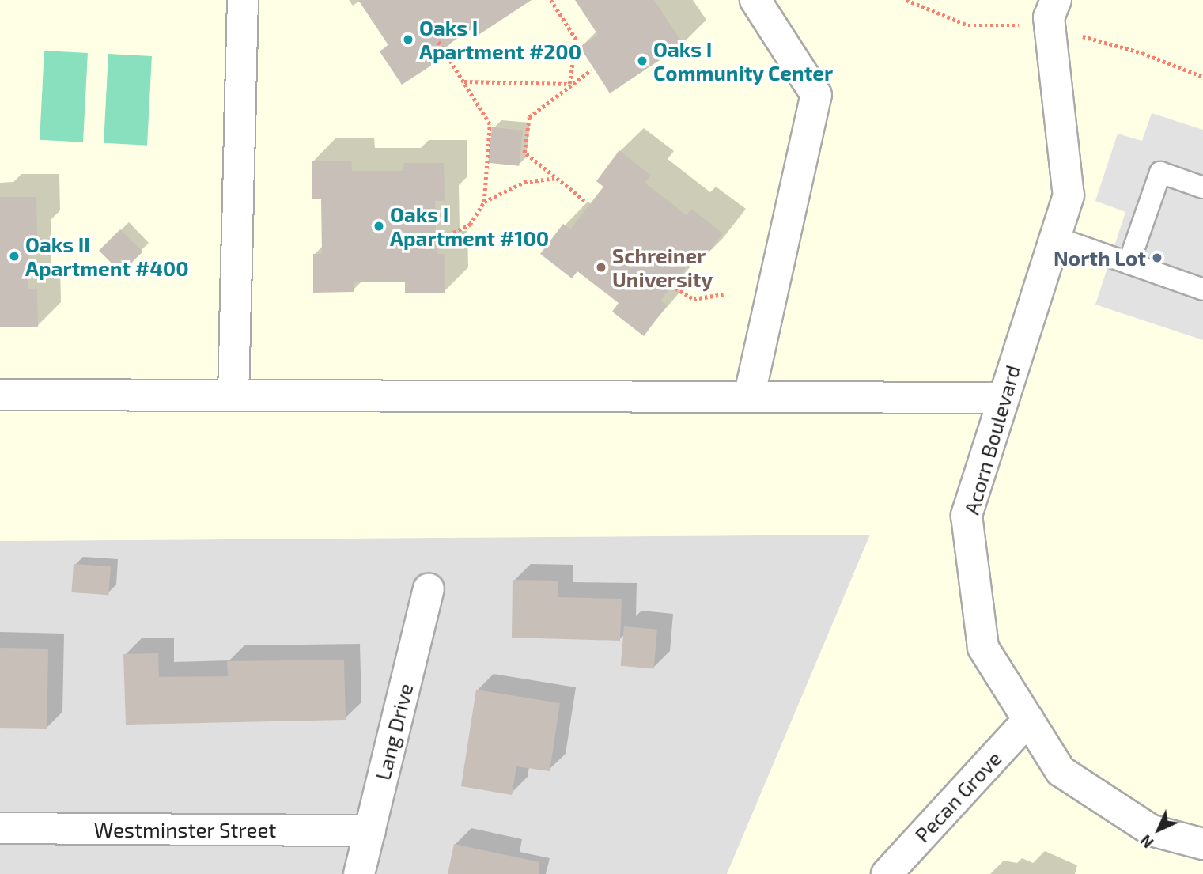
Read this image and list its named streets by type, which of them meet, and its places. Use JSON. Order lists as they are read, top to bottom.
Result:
{
  "streets": {
    "street": [
      "Acorn Boulevard",
      "Lang Drive",
      "Pecan Grove",
      "Westminster Street"
    ]
  },
  "crossings": [
    ["Acorn Boulevard", "Pecan Grove"],
    ["Lang Drive", "Westminster Street"]
  ],
  "places": [
    "Oaks I Apartment #200",
    "Oaks I Community Center",
    "Oaks I Apartment #100",
    "Oaks II Apartment #400",
    "North Lot",
    "Schreiner University"
  ],
  "north": "bottom left"
}
